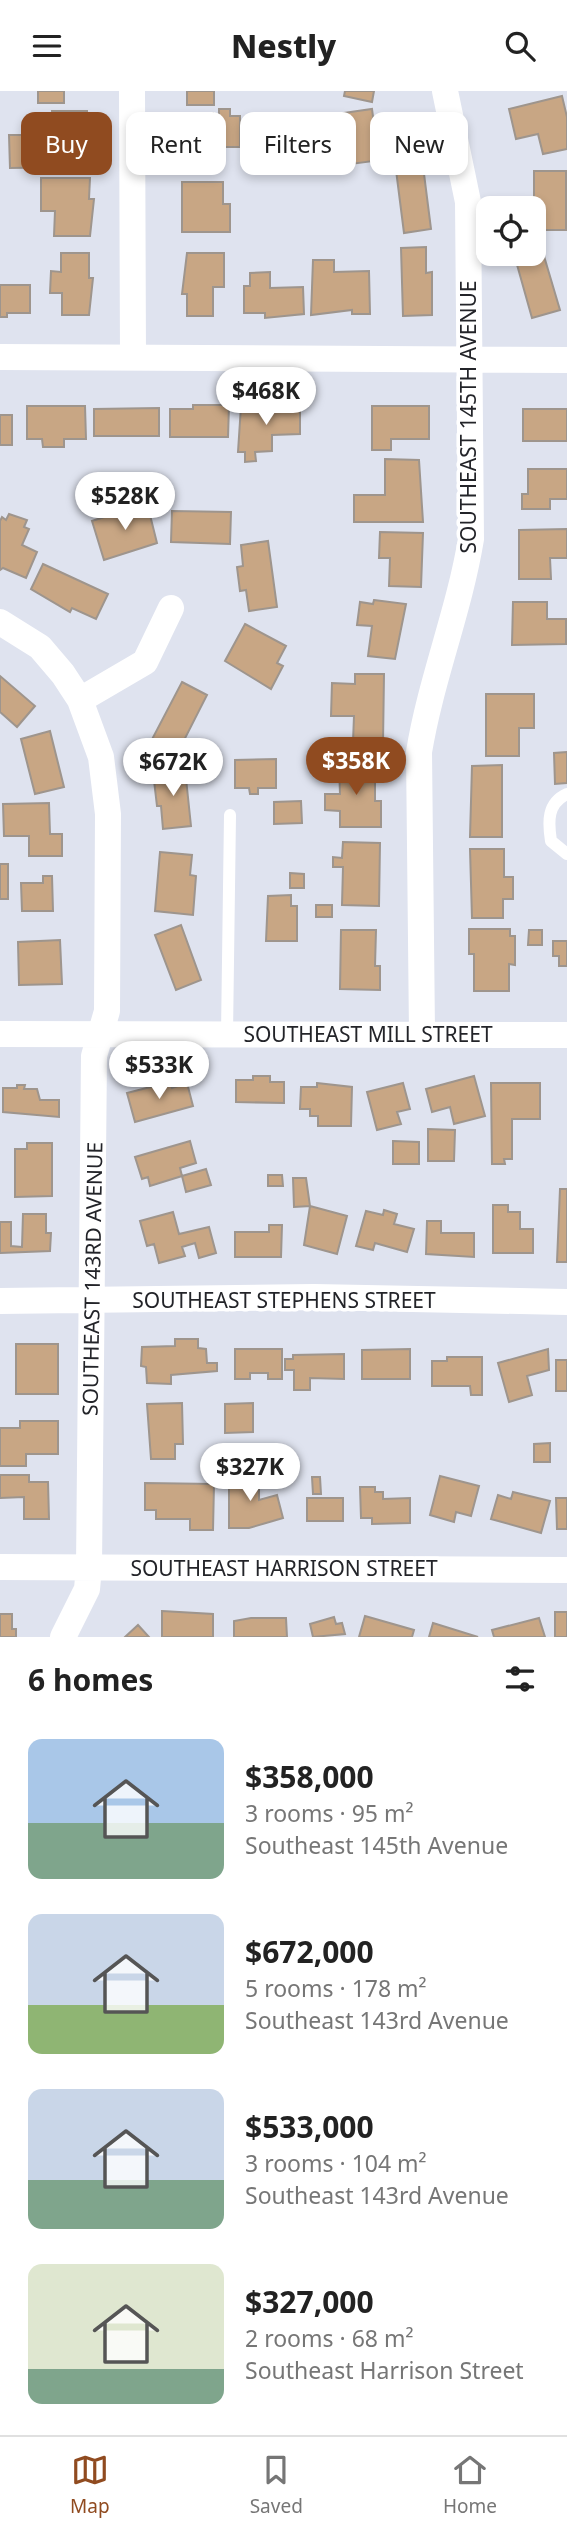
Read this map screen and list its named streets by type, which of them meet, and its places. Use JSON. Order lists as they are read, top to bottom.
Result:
{
  "streets": {
    "street": [
      "SOUTHEAST 145TH AVENUE",
      "SOUTHEAST MILL STREET",
      "SOUTHEAST 143RD AVENUE",
      "SOUTHEAST STEPHENS STREET",
      "SOUTHEAST HARRISON STREET"
    ]
  },
  "crossings": [
    ["SOUTHEAST 145TH AVENUE", "SOUTHEAST MILL STREET"],
    ["SOUTHEAST MILL STREET", "SOUTHEAST 143RD AVENUE"],
    ["SOUTHEAST 143RD AVENUE", "SOUTHEAST STEPHENS STREET"],
    ["SOUTHEAST 143RD AVENUE", "SOUTHEAST HARRISON STREET"]
  ],
  "page": {
    "header": "Nestly",
    "chip": [
      "Buy",
      "Rent",
      "Filters",
      "New"
    ],
    "price": [
      "$468K",
      "$528K",
      "$358K",
      "$672K",
      "$533K",
      "$327K"
    ],
    "heading": "6 homes",
    "list": [
      {
        "name": "$358,000",
        "note": "3 rooms · 95 m² · Southeast 145th Avenue"
      },
      {
        "name": "$672,000",
        "note": "5 rooms · 178 m² · Southeast 143rd Avenue"
      },
      {
        "name": "$533,000",
        "note": "3 rooms · 104 m² · Southeast 143rd Avenue"
      },
      {
        "name": "$327,000",
        "note": "2 rooms · 68 m² · Southeast Harrison Street"
      }
    ],
    "tabs": ["Map", "Saved", "Home"]
  }
}
